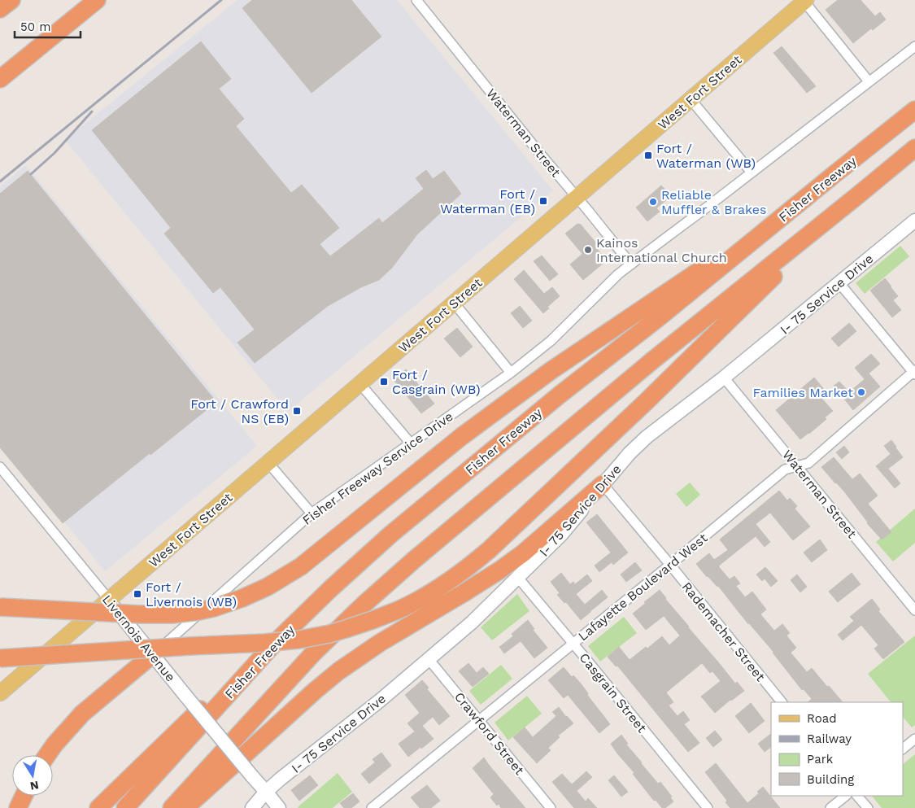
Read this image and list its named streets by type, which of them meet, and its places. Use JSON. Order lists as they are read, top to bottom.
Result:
{
  "streets": {
    "highway": ["Fisher Freeway"],
    "main road": ["West Fort Street", "I- 75 Service Drive", "Livernois Avenue"],
    "street": [
      "Waterman Street",
      "Fisher Freeway Service Drive",
      "Lafayette Boulevard West",
      "Rademacher Street",
      "Casgrain Street",
      "Crawford Street"
    ]
  },
  "crossings": [
    ["West Fort Street", "Waterman Street"],
    ["West Fort Street", "Livernois Avenue"],
    ["Waterman Street", "I- 75 Service Drive"],
    ["Waterman Street", "Fisher Freeway Service Drive"],
    ["Waterman Street", "Lafayette Boulevard West"],
    ["I- 75 Service Drive", "Rademacher Street"],
    ["I- 75 Service Drive", "Livernois Avenue"],
    ["I- 75 Service Drive", "Casgrain Street"],
    ["I- 75 Service Drive", "Crawford Street"],
    ["Fisher Freeway Service Drive", "Livernois Avenue"],
    ["Lafayette Boulevard West", "Rademacher Street"],
    ["Lafayette Boulevard West", "Casgrain Street"],
    ["Lafayette Boulevard West", "Crawford Street"]
  ],
  "places": {
    "transit": [
      "Fort / Waterman (WB)",
      "Fort / Waterman (EB)",
      "Fort / Casgrain (WB)",
      "Fort / Crawford NS (EB)",
      "Fort / Livernois (WB)"
    ],
    "other": ["Reliable Muffler & Brakes", "Kainos International Church", "Families Market"]
  },
  "legend": [
    "Road",
    "Railway",
    "Park",
    "Building"
  ],
  "scale_bar": "50 m",
  "north": "bottom"
}
